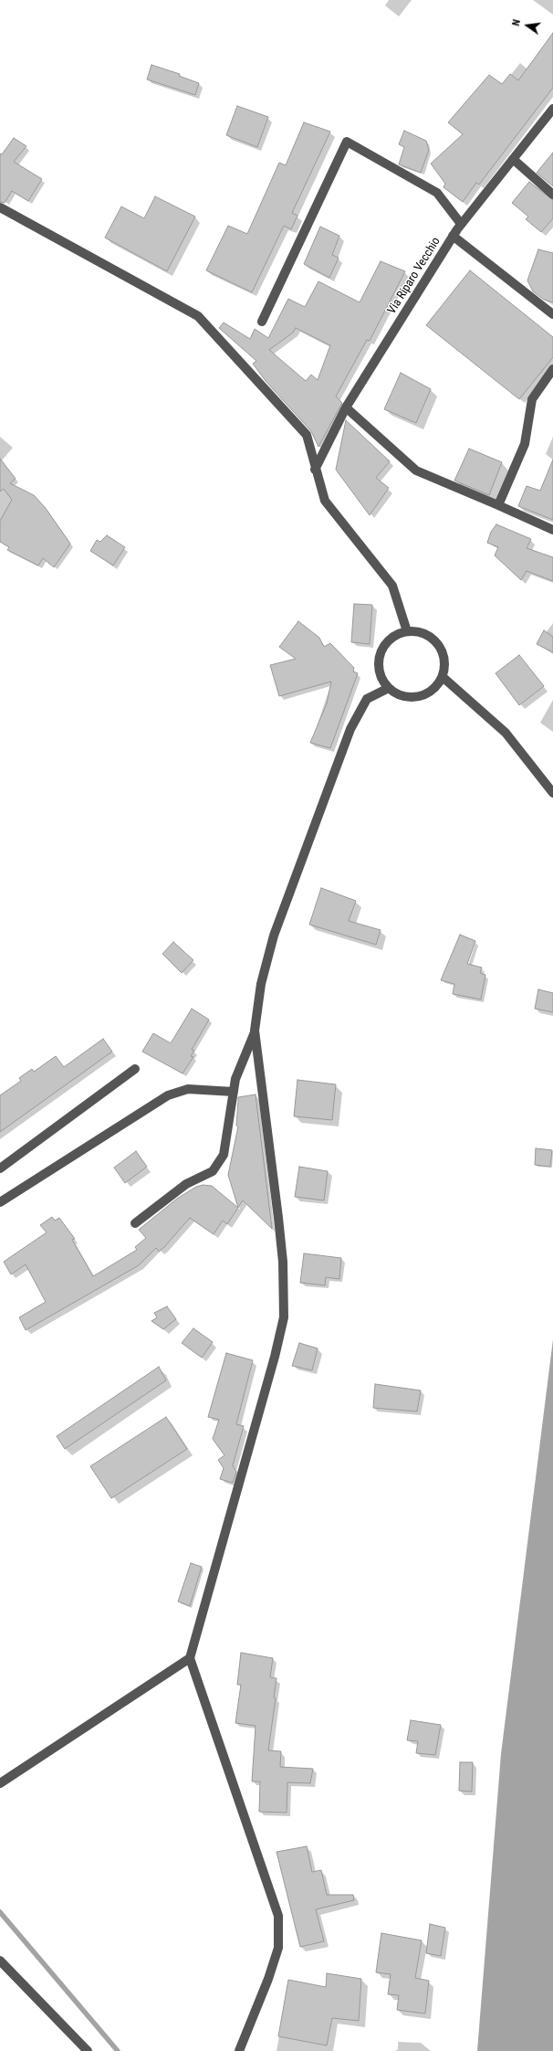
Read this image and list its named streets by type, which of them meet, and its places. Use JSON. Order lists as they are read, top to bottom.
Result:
{
  "streets": {
    "street": ["Via Riparo Vecchio"]
  },
  "north": "left"
}
